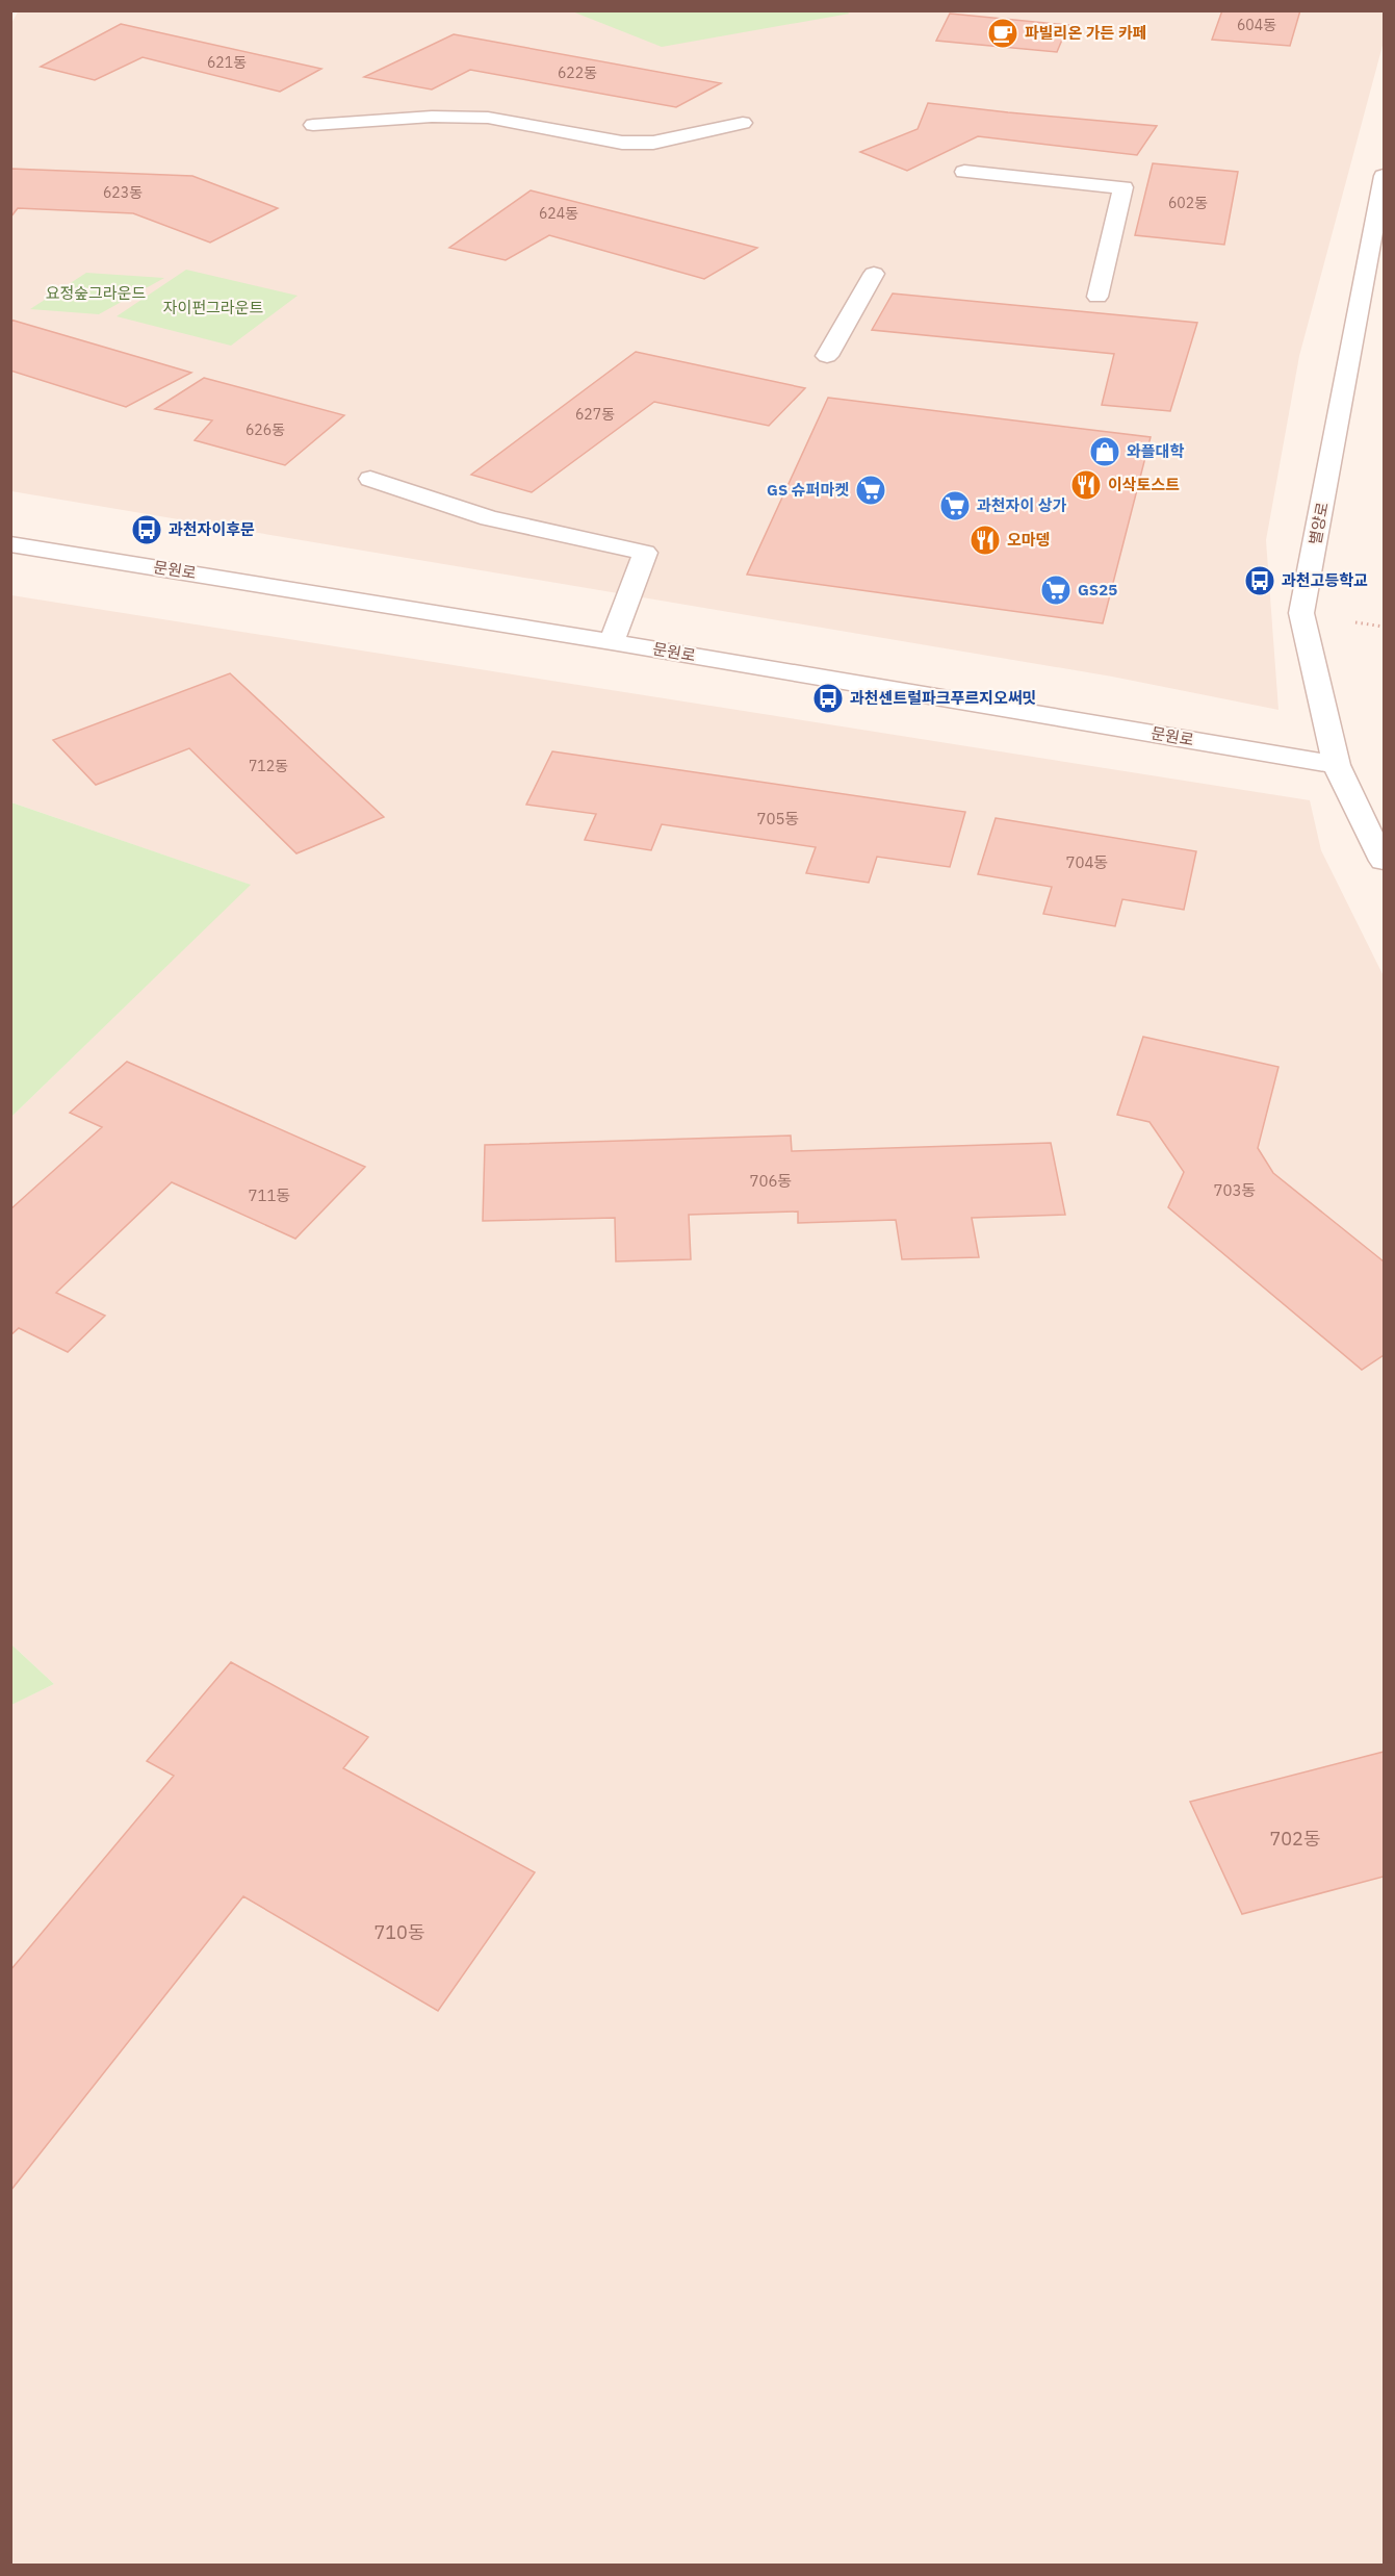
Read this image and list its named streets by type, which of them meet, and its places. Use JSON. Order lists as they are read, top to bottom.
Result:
{
  "streets": {
    "street": ["별양로", "문원로"]
  },
  "crossings": [
    ["별양로", "문원로"]
  ],
  "parks": ["요정숲그라운드", "자이펀그라운트"],
  "places": {
    "cafe": ["파빌리온 가든 카페"],
    "shop": ["와플대학"],
    "restaurant": ["이삭토스트", "오마뎅"],
    "supermarket": ["GS 슈퍼마켓", "과천자이 상가", "GS25"],
    "bus stop": ["과천자이후문", "과천고등학교", "과천센트럴파크푸르지오써밋"]
  },
  "house_numbers": [
    "604동",
    "621동",
    "622동",
    "623동",
    "602동",
    "624동",
    "627동",
    "626동",
    "712동",
    "705동",
    "704동",
    "706동",
    "703동",
    "711동",
    "702동",
    "710동"
  ]
}
